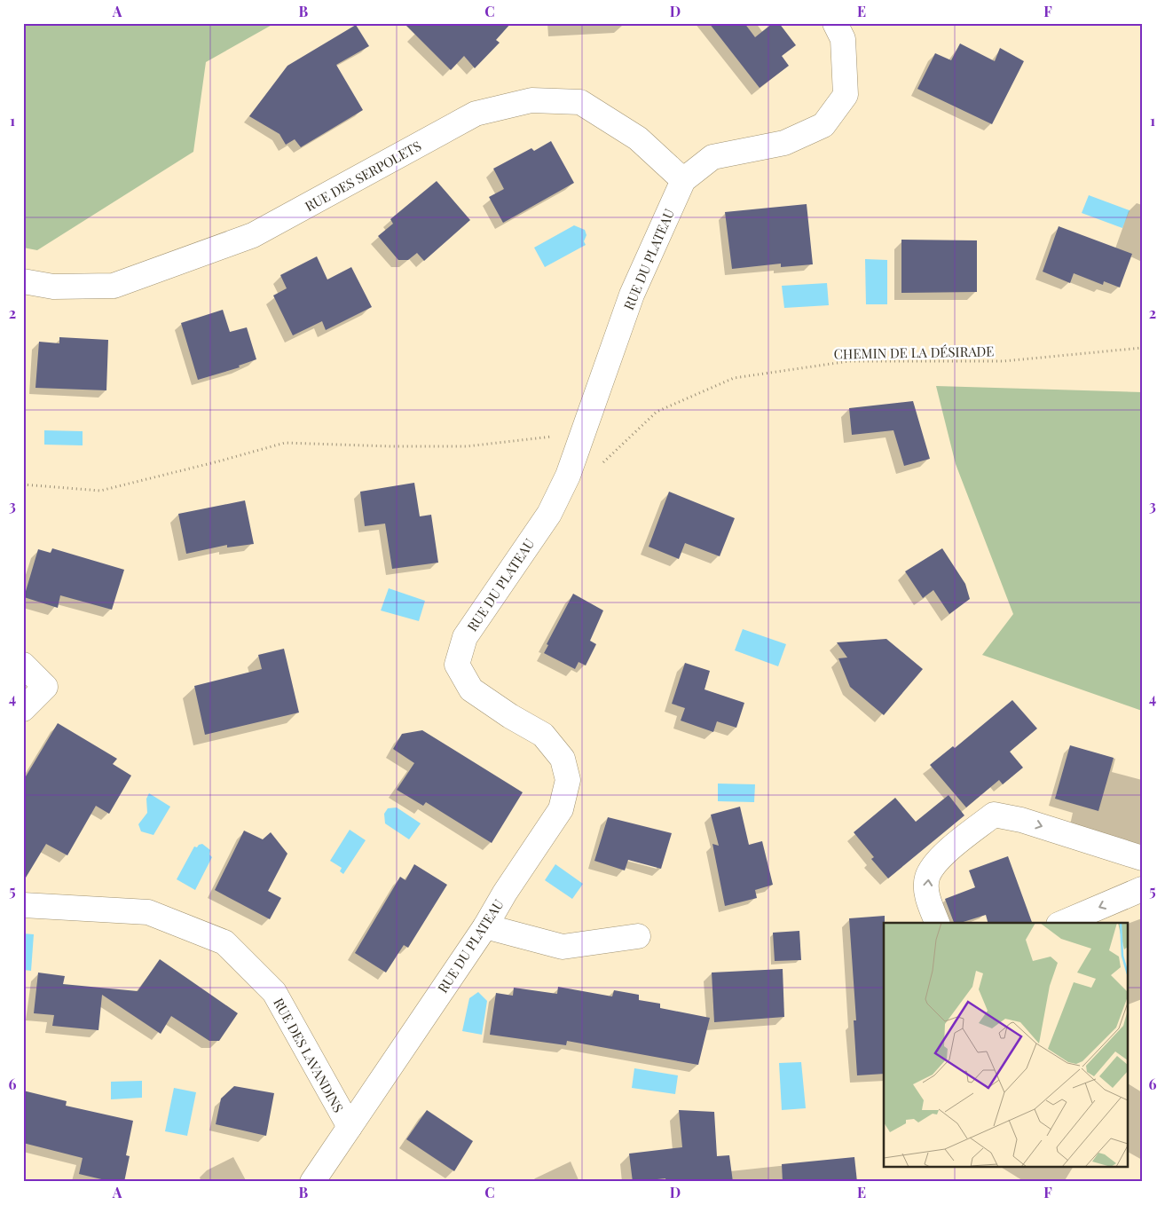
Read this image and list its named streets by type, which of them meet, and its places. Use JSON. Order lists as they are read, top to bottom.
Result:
{
  "streets": {
    "street": ["RUE DES SERPOLETS", "RUE DU PLATEAU", "RUE DES LAVANDINS"],
    "path": ["CHEMIN DE LA DÉSIRADE"]
  },
  "crossings": [
    ["RUE DES SERPOLETS", "RUE DU PLATEAU"],
    ["RUE DU PLATEAU", "RUE DES LAVANDINS"]
  ],
  "grid": {
    "columns": [
      "A",
      "B",
      "C",
      "D",
      "E",
      "F"
    ],
    "rows": [
      "1",
      "2",
      "3",
      "4",
      "5",
      "6"
    ]
  }
}
